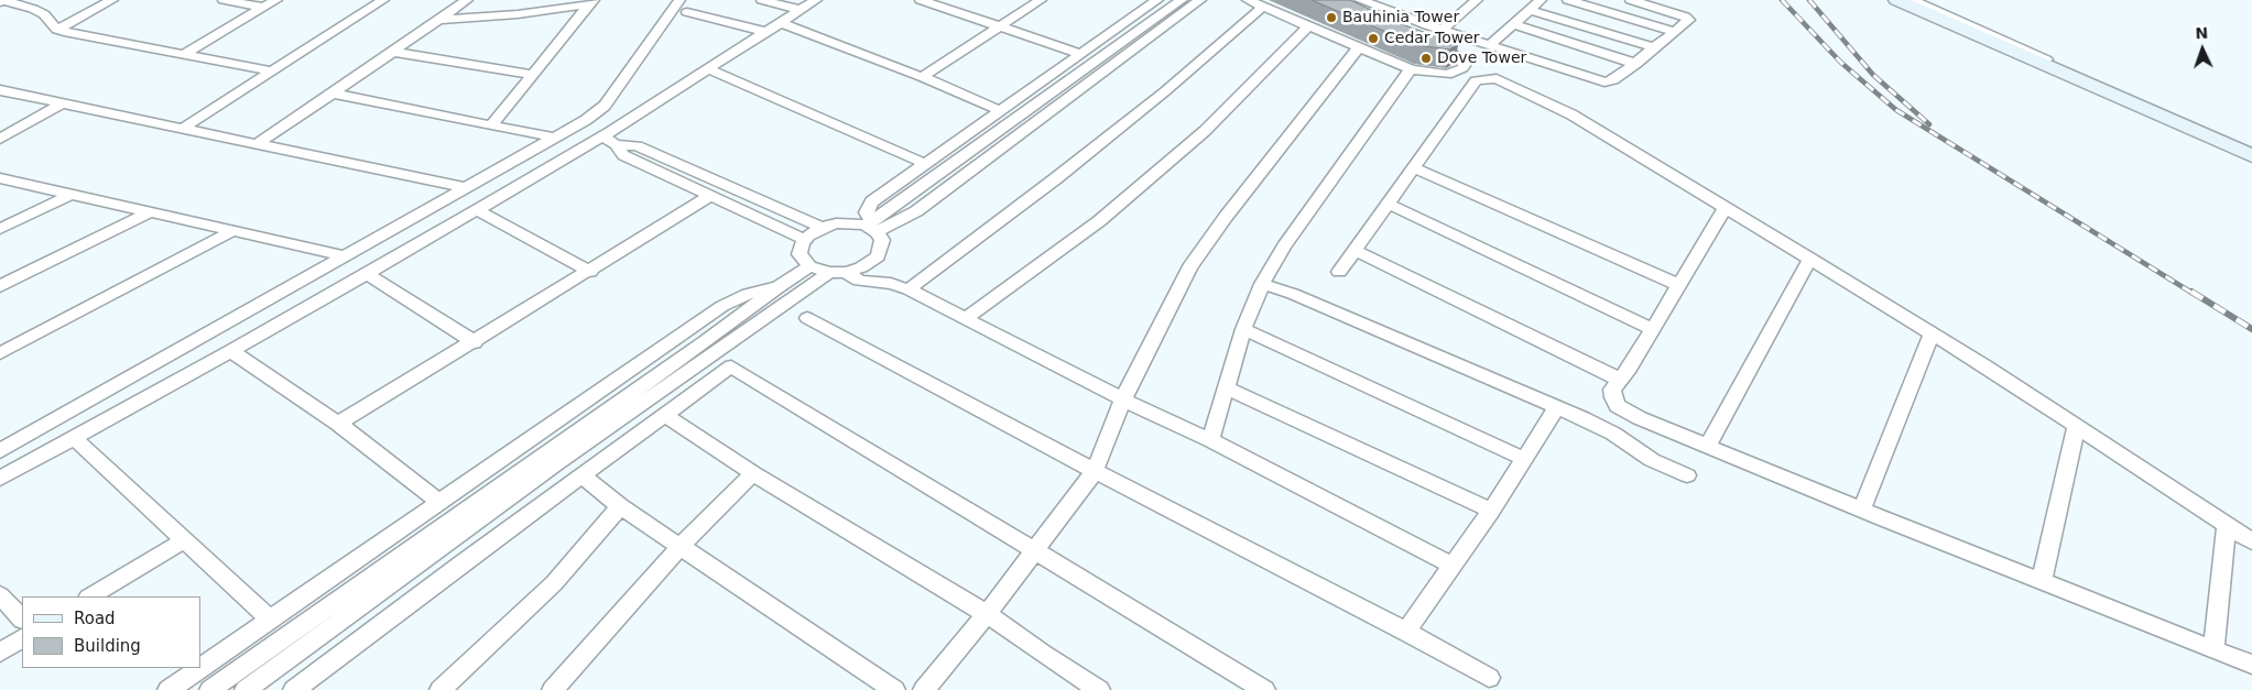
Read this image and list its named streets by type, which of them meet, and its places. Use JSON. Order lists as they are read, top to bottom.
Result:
{
  "places": ["Bauhinia Tower", "Cedar Tower", "Dove Tower"],
  "legend": ["Road", "Building"],
  "north": "top"
}
